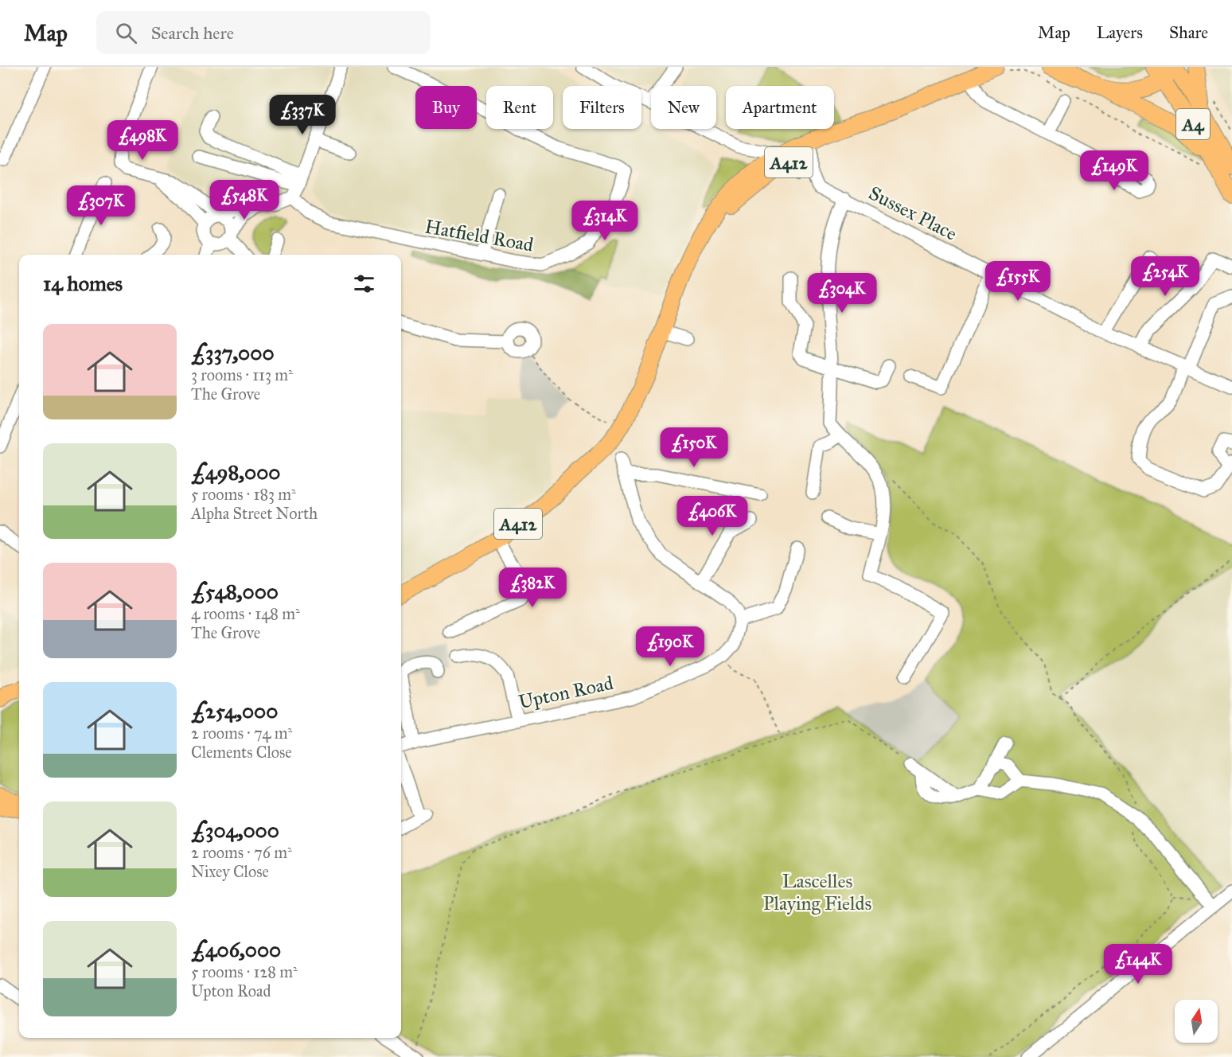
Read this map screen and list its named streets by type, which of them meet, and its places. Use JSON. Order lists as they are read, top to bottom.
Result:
{
  "streets": {
    "main road": ["A4", "A412"],
    "street": ["Sussex Place", "Hatfield Road", "Upton Road"]
  },
  "crossings": [
    ["A412", "Sussex Place"]
  ],
  "parks": ["Lascelles Playing Fields"],
  "north": "top",
  "page": {
    "header": "Map",
    "search": "Search here",
    "nav": ["Map", "Layers", "Share"],
    "chip": [
      "Buy",
      "Rent",
      "Filters",
      "New",
      "Apartment"
    ],
    "price": [
      "£337K",
      "£498K",
      "£149K",
      "£548K",
      "£307K",
      "£314K",
      "£254K",
      "£155K",
      "£304K",
      "£150K",
      "£406K",
      "£382K",
      "£190K",
      "£144K"
    ],
    "heading": "14 homes",
    "list": [
      {
        "name": "£337,000",
        "note": "3 rooms · 113 m² · The Grove"
      },
      {
        "name": "£498,000",
        "note": "5 rooms · 183 m² · Alpha Street North"
      },
      {
        "name": "£548,000",
        "note": "4 rooms · 148 m² · The Grove"
      },
      {
        "name": "£254,000",
        "note": "2 rooms · 74 m² · Clements Close"
      },
      {
        "name": "£304,000",
        "note": "2 rooms · 76 m² · Nixey Close"
      },
      {
        "name": "£406,000",
        "note": "5 rooms · 128 m² · Upton Road"
      }
    ]
  }
}
